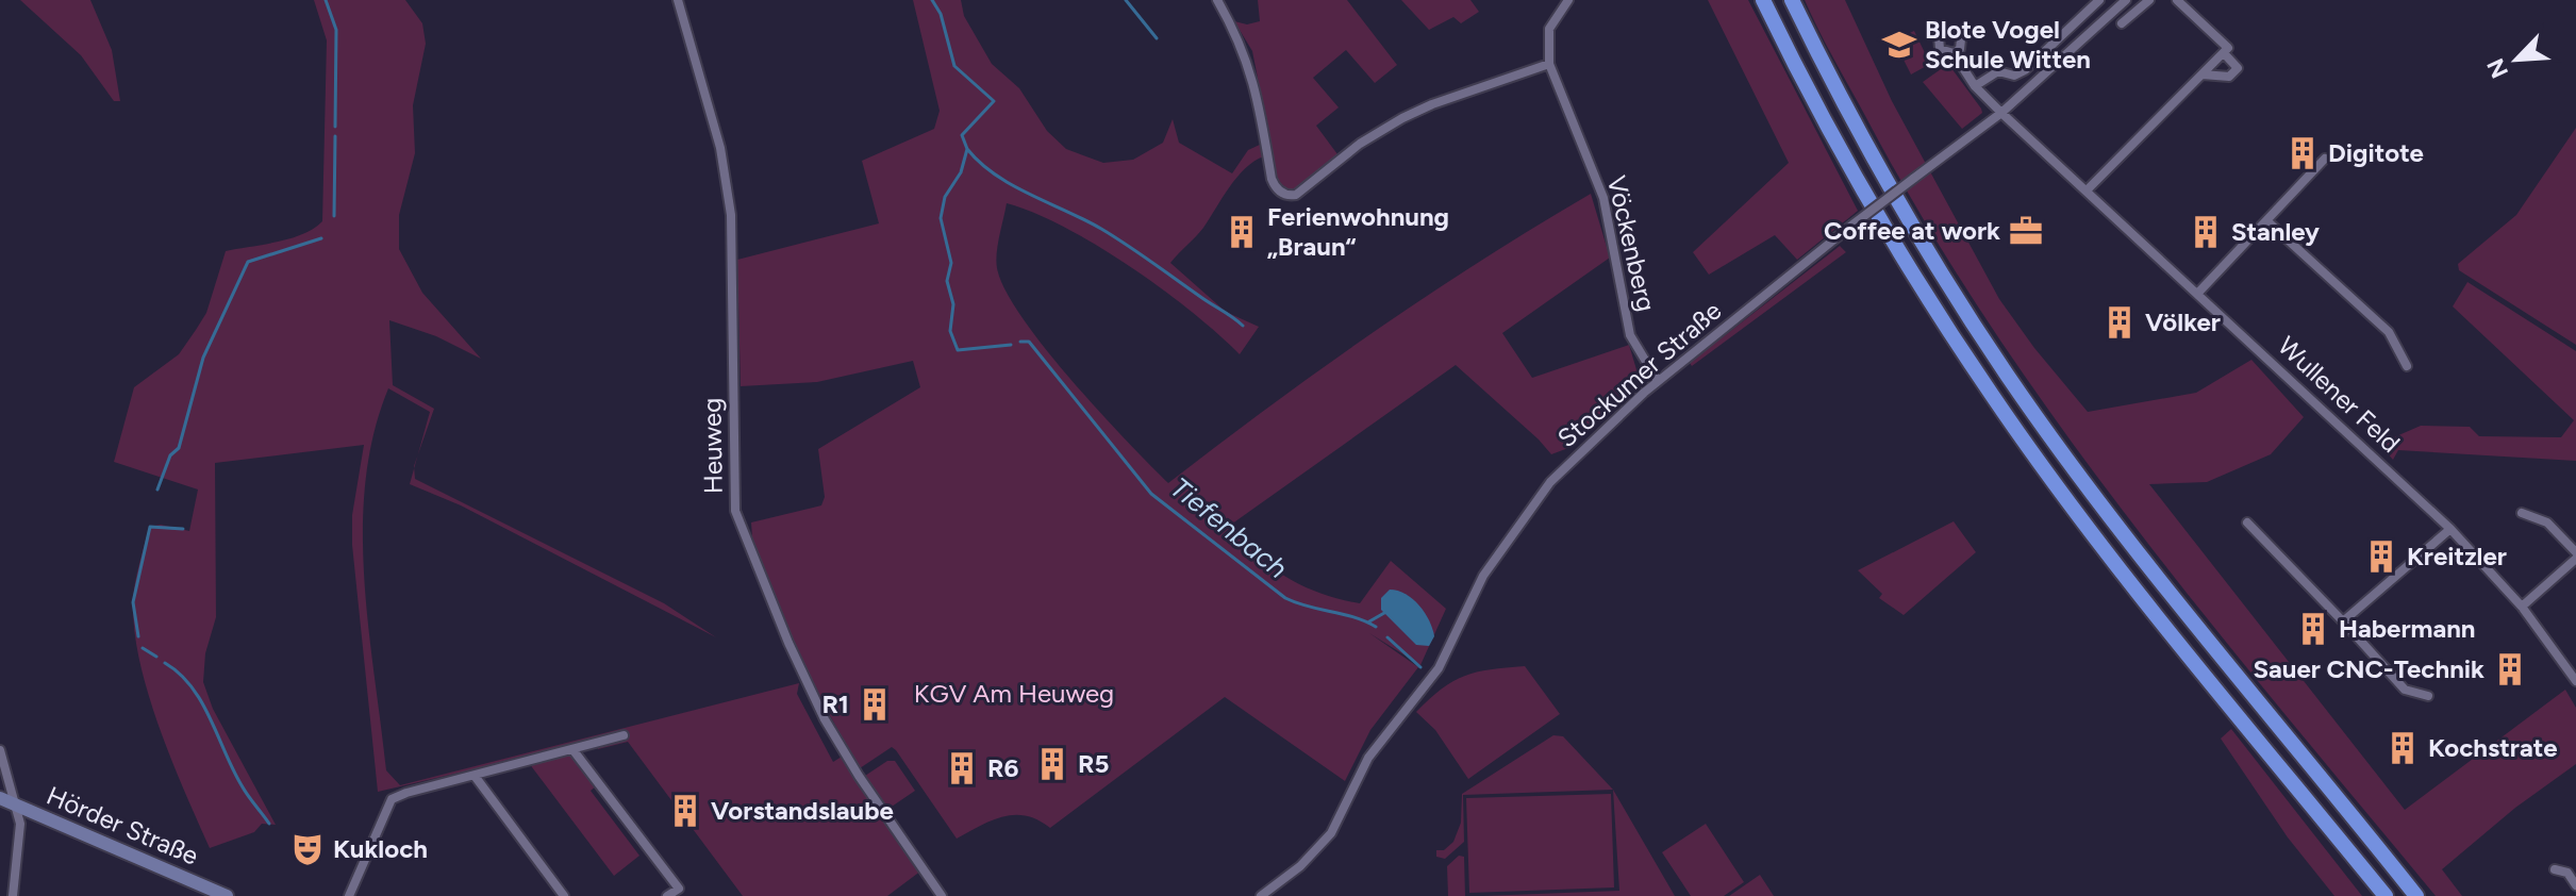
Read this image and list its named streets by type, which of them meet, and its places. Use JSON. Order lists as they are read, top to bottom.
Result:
{
  "streets": {
    "main road": ["Hörder Straße"],
    "street": [
      "Vöckenberg",
      "Stockumer Straße",
      "Wullener Feld",
      "Heuweg"
    ]
  },
  "crossings": [
    ["Vöckenberg", "Stockumer Straße"],
    ["Stockumer Straße", "Wullener Feld"]
  ],
  "water": ["Tiefenbach"],
  "parks": ["KGV Am Heuweg"],
  "places": {
    "school or university": ["Blote Vogel Schule Witten"],
    "building": [
      "Digitote",
      "Ferienwohnung „Braun“",
      "Stanley",
      "Völker",
      "Kreitzler",
      "Habermann",
      "Sauer CNC-Technik",
      "R1",
      "Kochstrate",
      "R5",
      "R6",
      "Vorstandslaube"
    ],
    "office": ["Coffee at work"],
    "theatre": ["Kukloch"]
  },
  "north": "bottom left"
}
